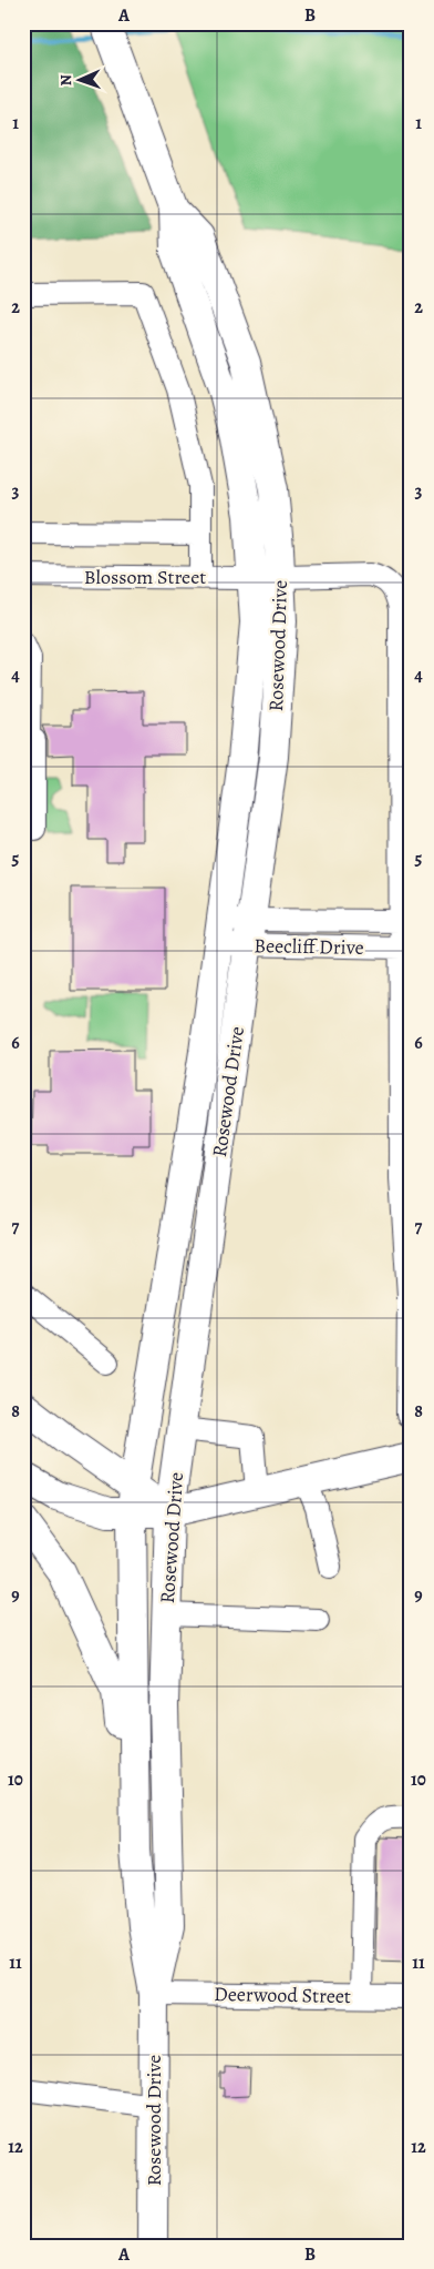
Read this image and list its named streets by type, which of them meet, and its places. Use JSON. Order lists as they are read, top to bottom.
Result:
{
  "streets": {
    "main road": ["Rosewood Drive"],
    "street": ["Blossom Street", "Beecliff Drive", "Deerwood Street"]
  },
  "crossings": [
    ["Blossom Street", "Rosewood Drive"],
    ["Blossom Street", "Beecliff Drive"],
    ["Rosewood Drive", "Beecliff Drive"],
    ["Rosewood Drive", "Deerwood Street"]
  ],
  "north": "left",
  "grid": {
    "columns": ["A", "B"],
    "rows": [
      "1",
      "2",
      "3",
      "4",
      "5",
      "6",
      "7",
      "8",
      "9",
      "10",
      "11",
      "12"
    ]
  }
}
